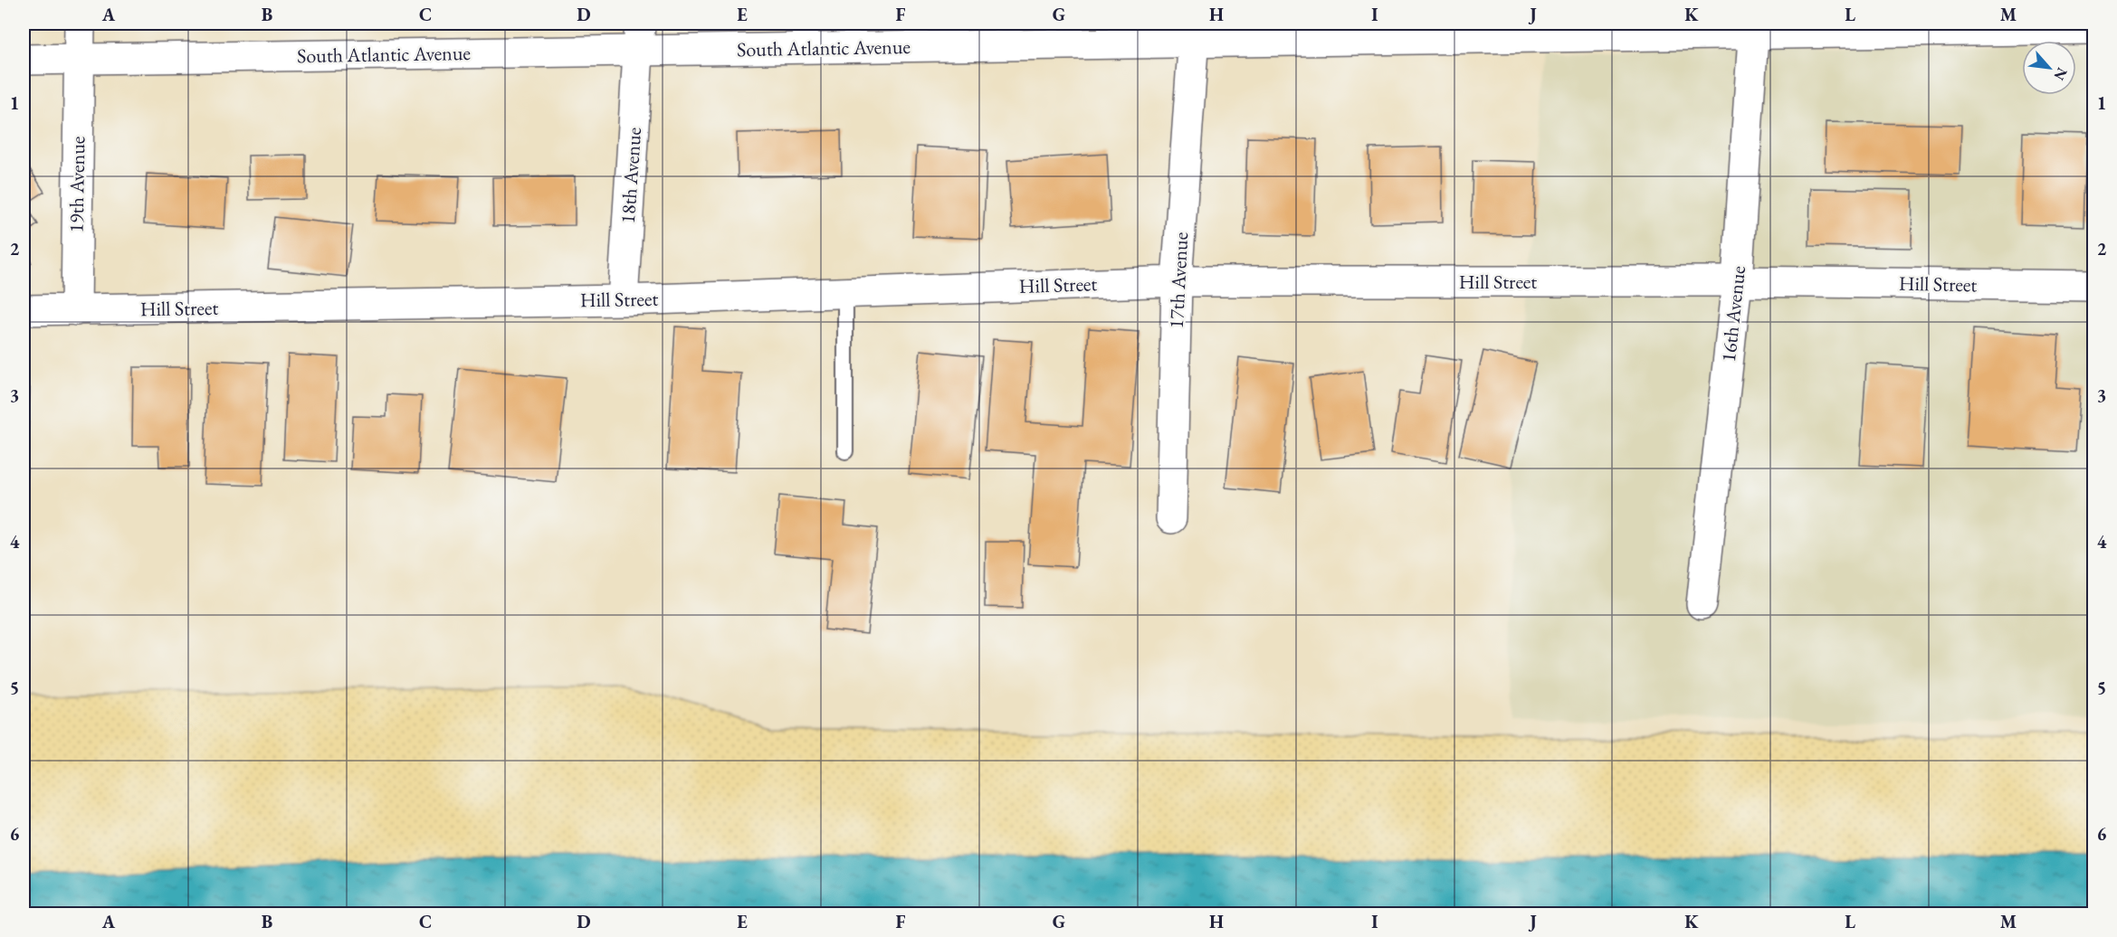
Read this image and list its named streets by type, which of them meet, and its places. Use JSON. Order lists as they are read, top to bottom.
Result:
{
  "streets": {
    "street": [
      "South Atlantic Avenue",
      "18th Avenue",
      "19th Avenue",
      "17th Avenue",
      "Hill Street",
      "16th Avenue"
    ]
  },
  "crossings": [
    ["South Atlantic Avenue", "18th Avenue"],
    ["South Atlantic Avenue", "19th Avenue"],
    ["South Atlantic Avenue", "17th Avenue"],
    ["South Atlantic Avenue", "16th Avenue"],
    ["18th Avenue", "Hill Street"],
    ["19th Avenue", "Hill Street"],
    ["17th Avenue", "Hill Street"],
    ["Hill Street", "16th Avenue"]
  ],
  "north": "bottom right",
  "grid": {
    "columns": [
      "A",
      "B",
      "C",
      "D",
      "E",
      "F",
      "G",
      "H",
      "I",
      "J",
      "K",
      "L",
      "M"
    ],
    "rows": [
      "1",
      "2",
      "3",
      "4",
      "5",
      "6"
    ]
  }
}
